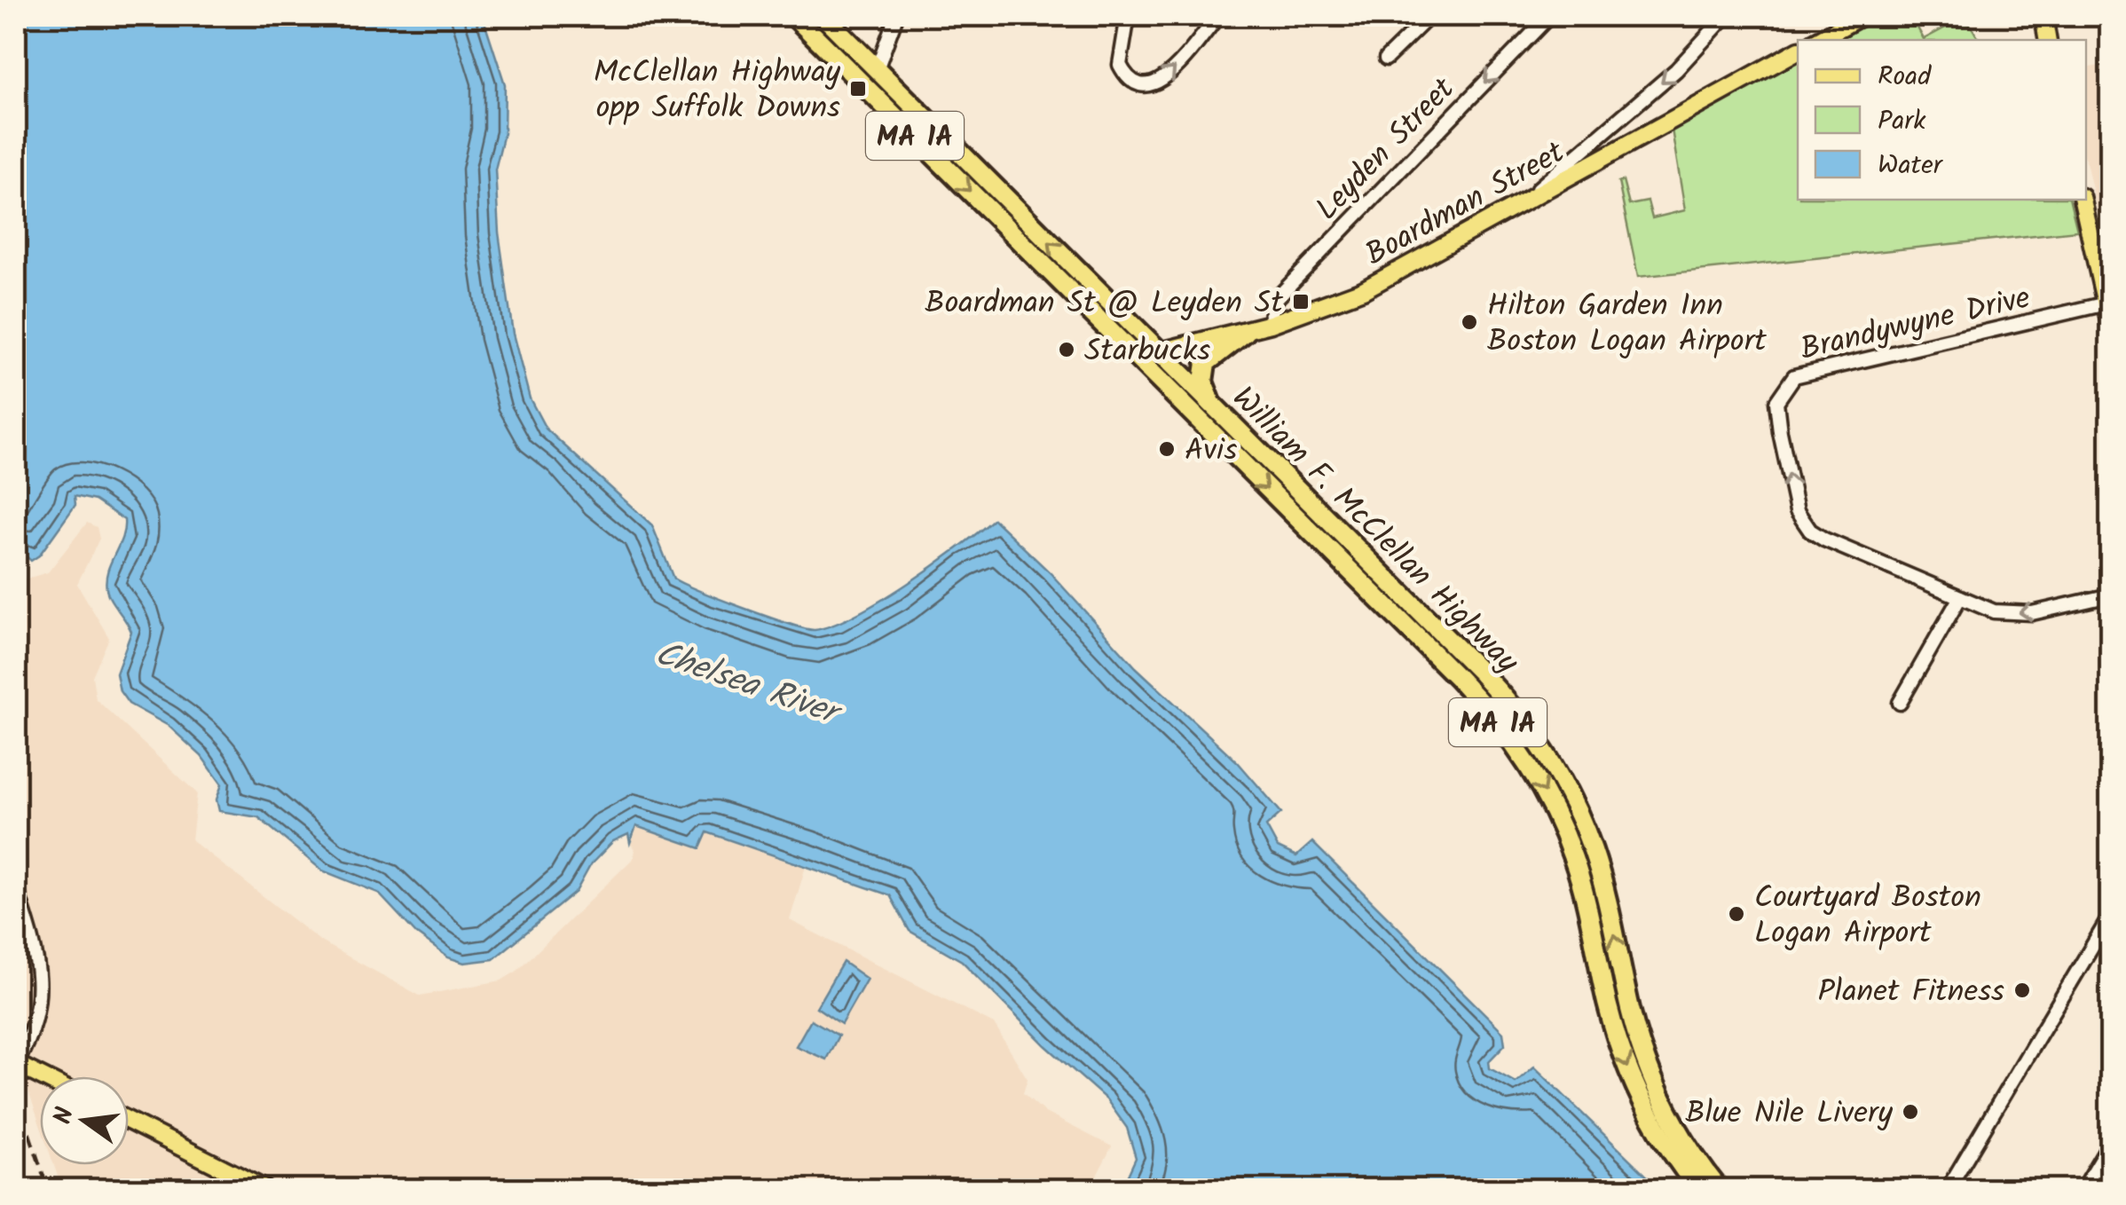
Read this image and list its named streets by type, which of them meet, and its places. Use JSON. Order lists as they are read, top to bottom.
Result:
{
  "streets": {
    "highway": ["MA 1A", "William F. McClellan Highway"],
    "main road": ["Boardman Street"],
    "street": ["Leyden Street", "Brandywyne Drive"]
  },
  "crossings": [
    ["Leyden Street", "Boardman Street"],
    ["Boardman Street", "William F. McClellan Highway"]
  ],
  "one_way": ["Leyden Street"],
  "water": ["Chelsea River"],
  "places": {
    "transit": ["McClellan Highway opp Suffolk Downs", "Boardman St @ Leyden St"],
    "other": [
      "Hilton Garden Inn Boston Logan Airport",
      "Starbucks",
      "Avis",
      "Courtyard Boston Logan Airport",
      "Planet Fitness",
      "Blue Nile Livery"
    ]
  },
  "legend": ["Road", "Park", "Water"],
  "north": "left"
}
